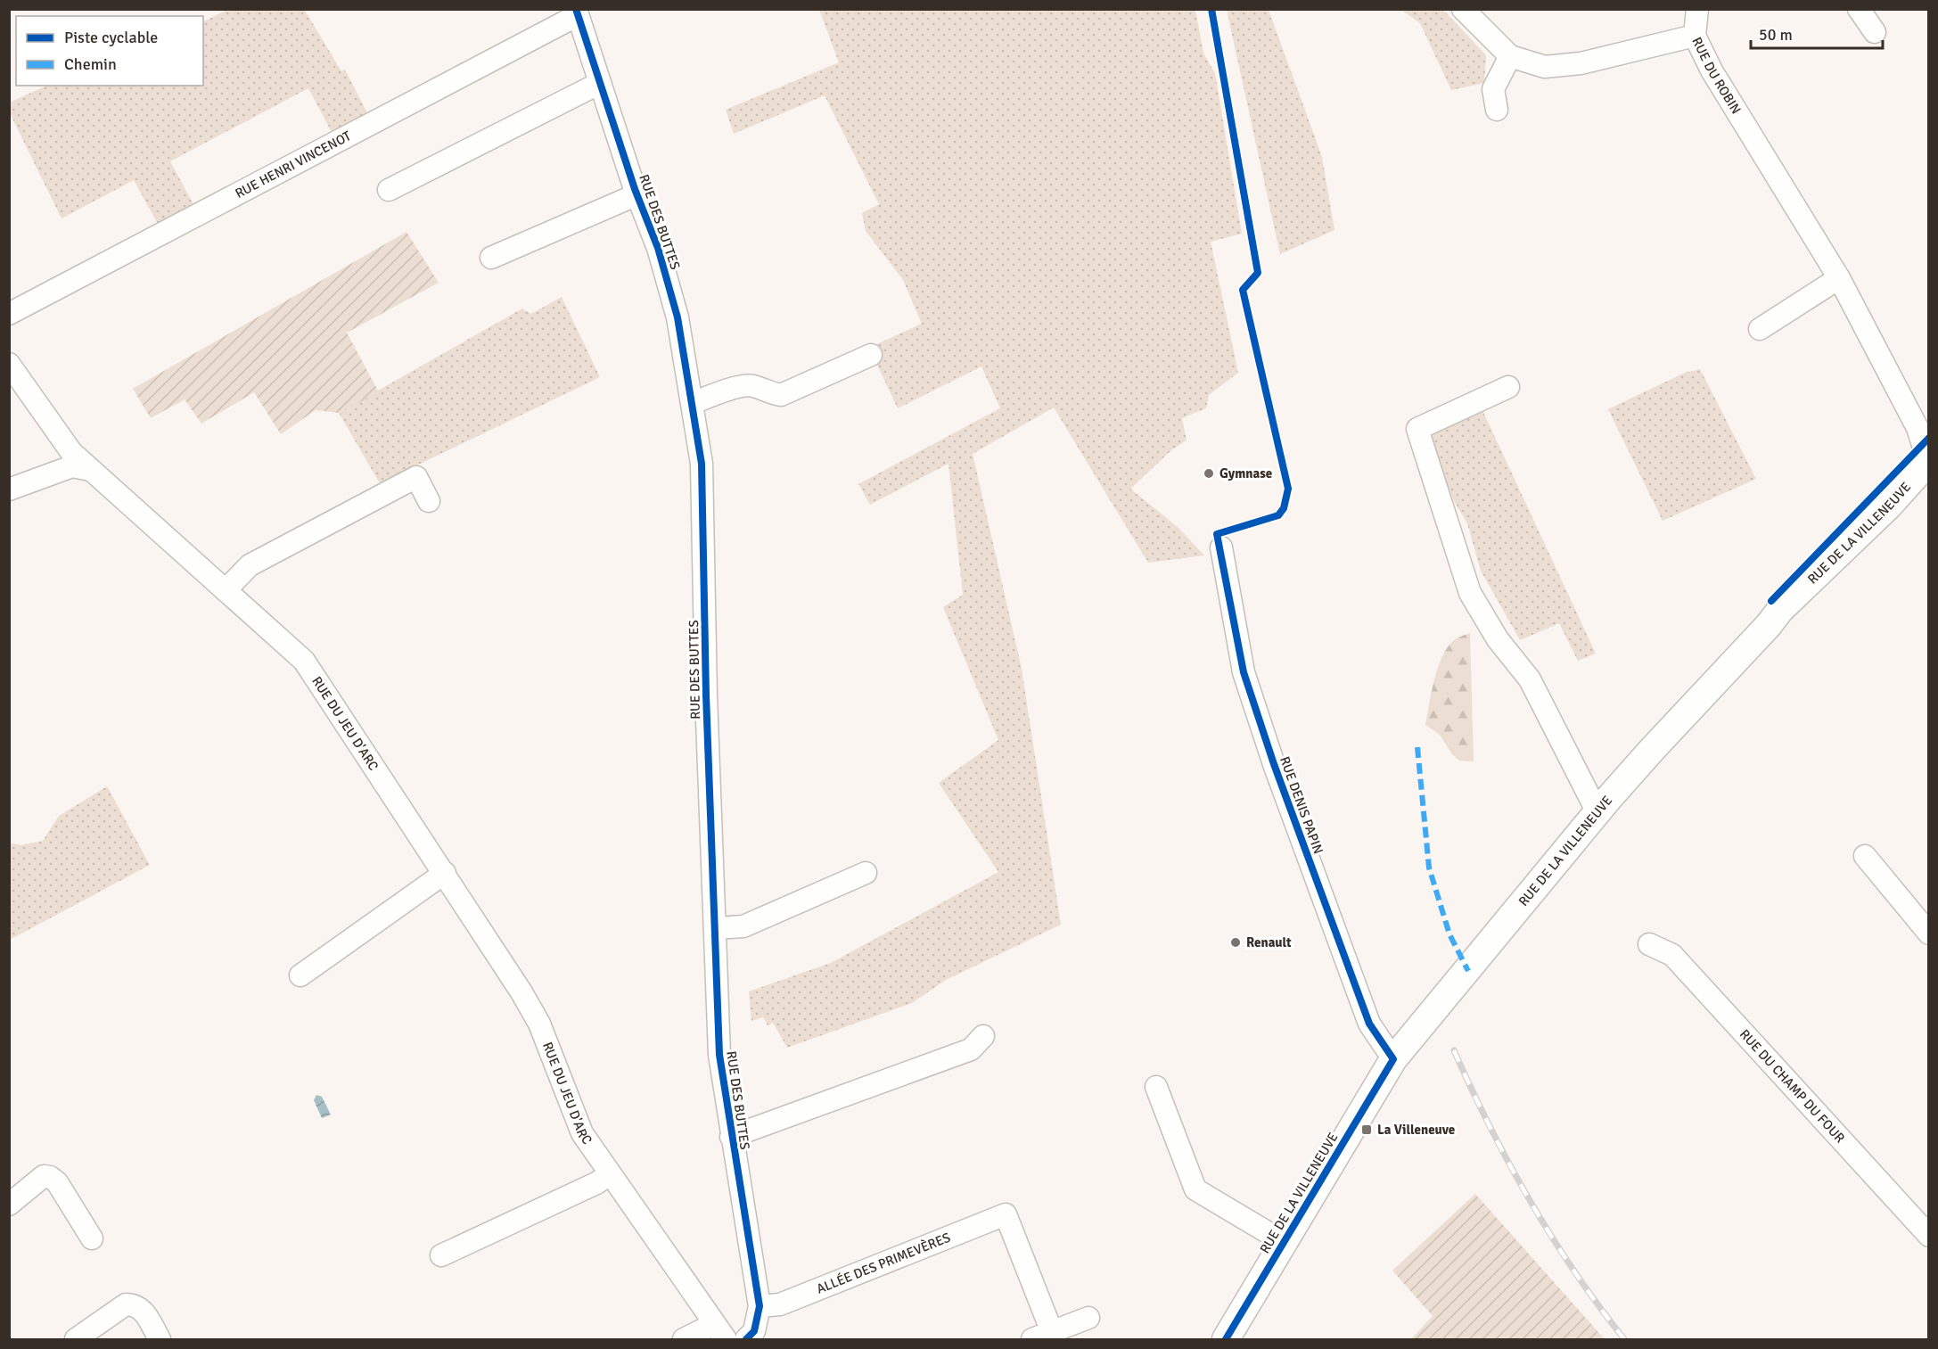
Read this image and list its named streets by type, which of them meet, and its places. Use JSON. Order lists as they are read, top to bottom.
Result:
{
  "streets": {
    "main road": ["RUE DE LA VILLENEUVE"],
    "street": [
      "RUE DU ROBIN",
      "RUE HENRI VINCENOT",
      "RUE DES BUTTES",
      "RUE DU JEU D'ARC",
      "RUE DENIS PAPIN",
      "RUE DU CHAMP DU FOUR",
      "ALLÉE DES PRIMEVÈRES"
    ]
  },
  "crossings": [
    ["RUE DU ROBIN", "RUE DE LA VILLENEUVE"],
    ["RUE HENRI VINCENOT", "RUE DES BUTTES"],
    ["RUE DES BUTTES", "ALLÉE DES PRIMEVÈRES"],
    ["RUE DE LA VILLENEUVE", "RUE DENIS PAPIN"]
  ],
  "places": {
    "other": ["Gymnase", "Renault"],
    "transit": ["La Villeneuve"]
  },
  "legend": ["Piste cyclable", "Chemin"],
  "scale_bar": "50 m"
}
